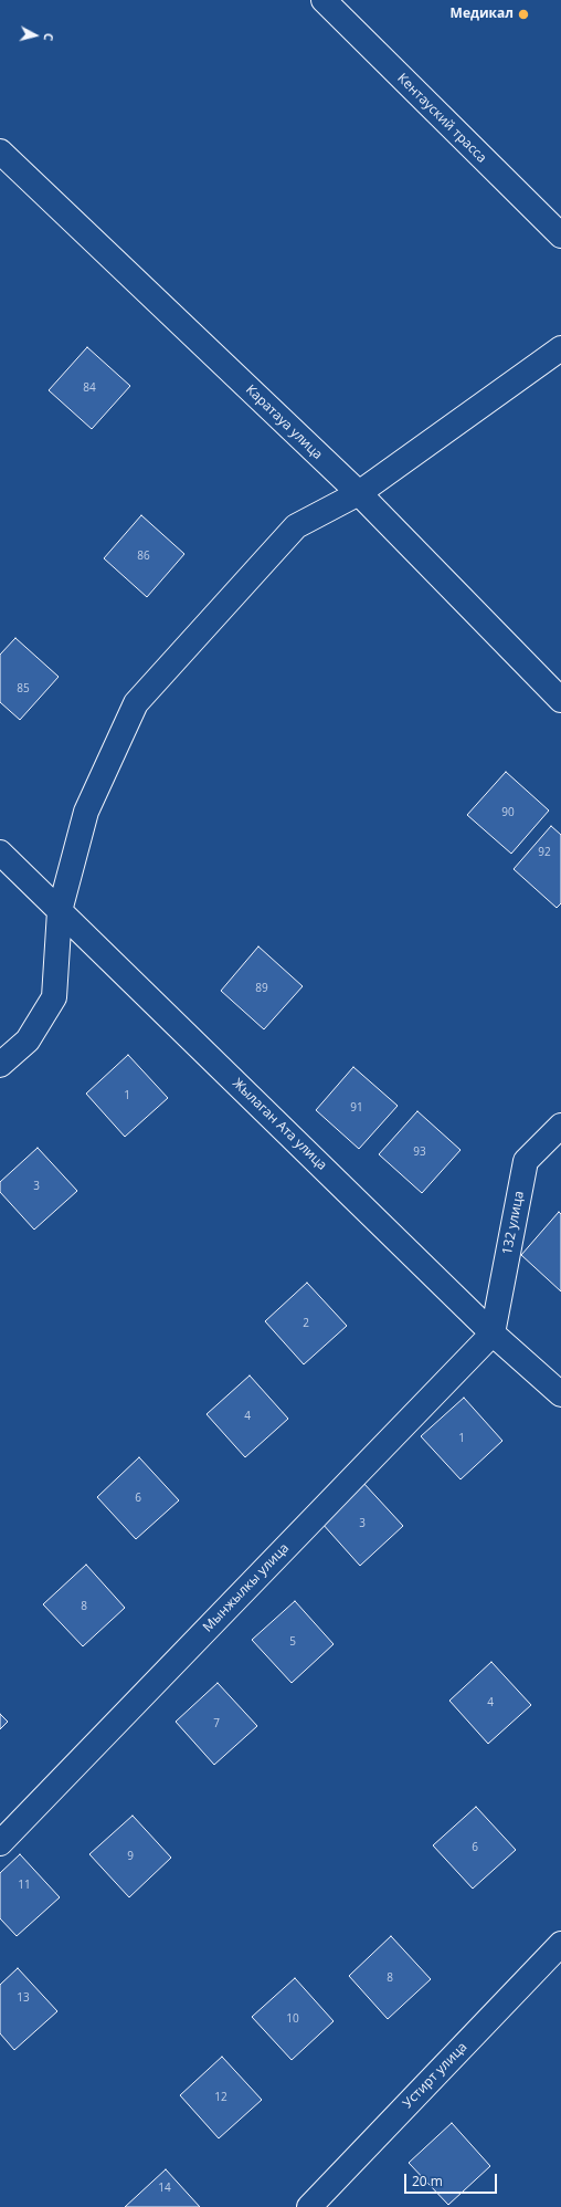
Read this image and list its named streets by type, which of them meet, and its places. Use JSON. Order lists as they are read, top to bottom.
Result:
{
  "streets": {
    "street": [
      "Кентауский трасса",
      "Каратауа улица",
      "Жылаган Ата улица",
      "132 улица",
      "Мынжылкы улица",
      "Устирт улица"
    ]
  },
  "crossings": [
    ["Жылаган Ата улица", "132 улица"],
    ["Жылаган Ата улица", "Мынжылкы улица"],
    ["132 улица", "Мынжылкы улица"]
  ],
  "places": ["Медикал"],
  "house_numbers": [
    "84",
    "86",
    "85",
    "90",
    "92",
    "89",
    "1",
    "91",
    "93",
    "3",
    "2",
    "4",
    "1",
    "6",
    "3",
    "8",
    "5",
    "4",
    "7",
    "6",
    "9",
    "11",
    "8",
    "13",
    "10",
    "12",
    "14"
  ],
  "scale_bar": "20 m",
  "north": "right"
}
